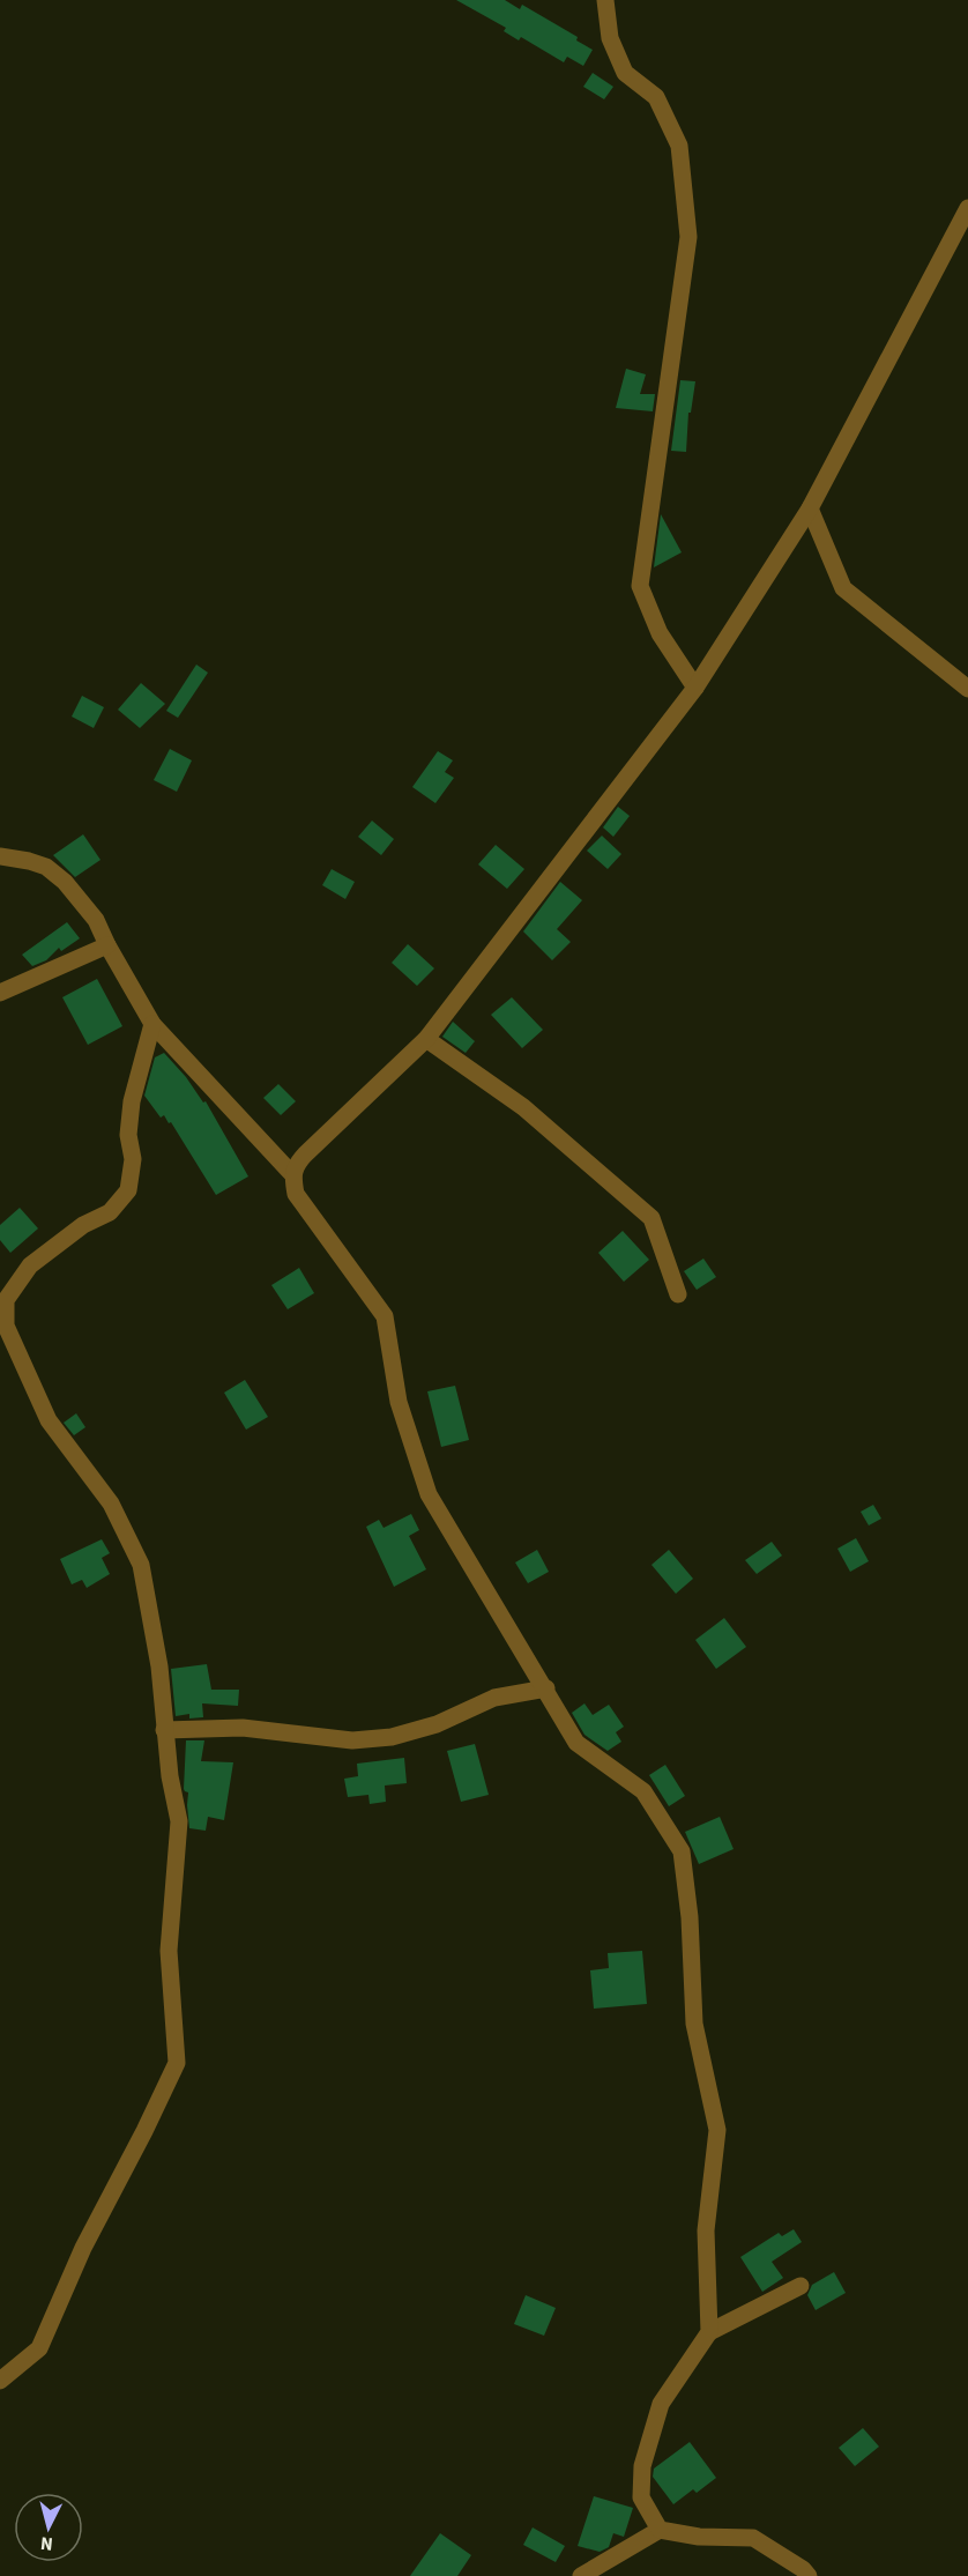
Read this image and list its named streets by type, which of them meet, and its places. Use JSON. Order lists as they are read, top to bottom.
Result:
{
  "north": "bottom"
}
